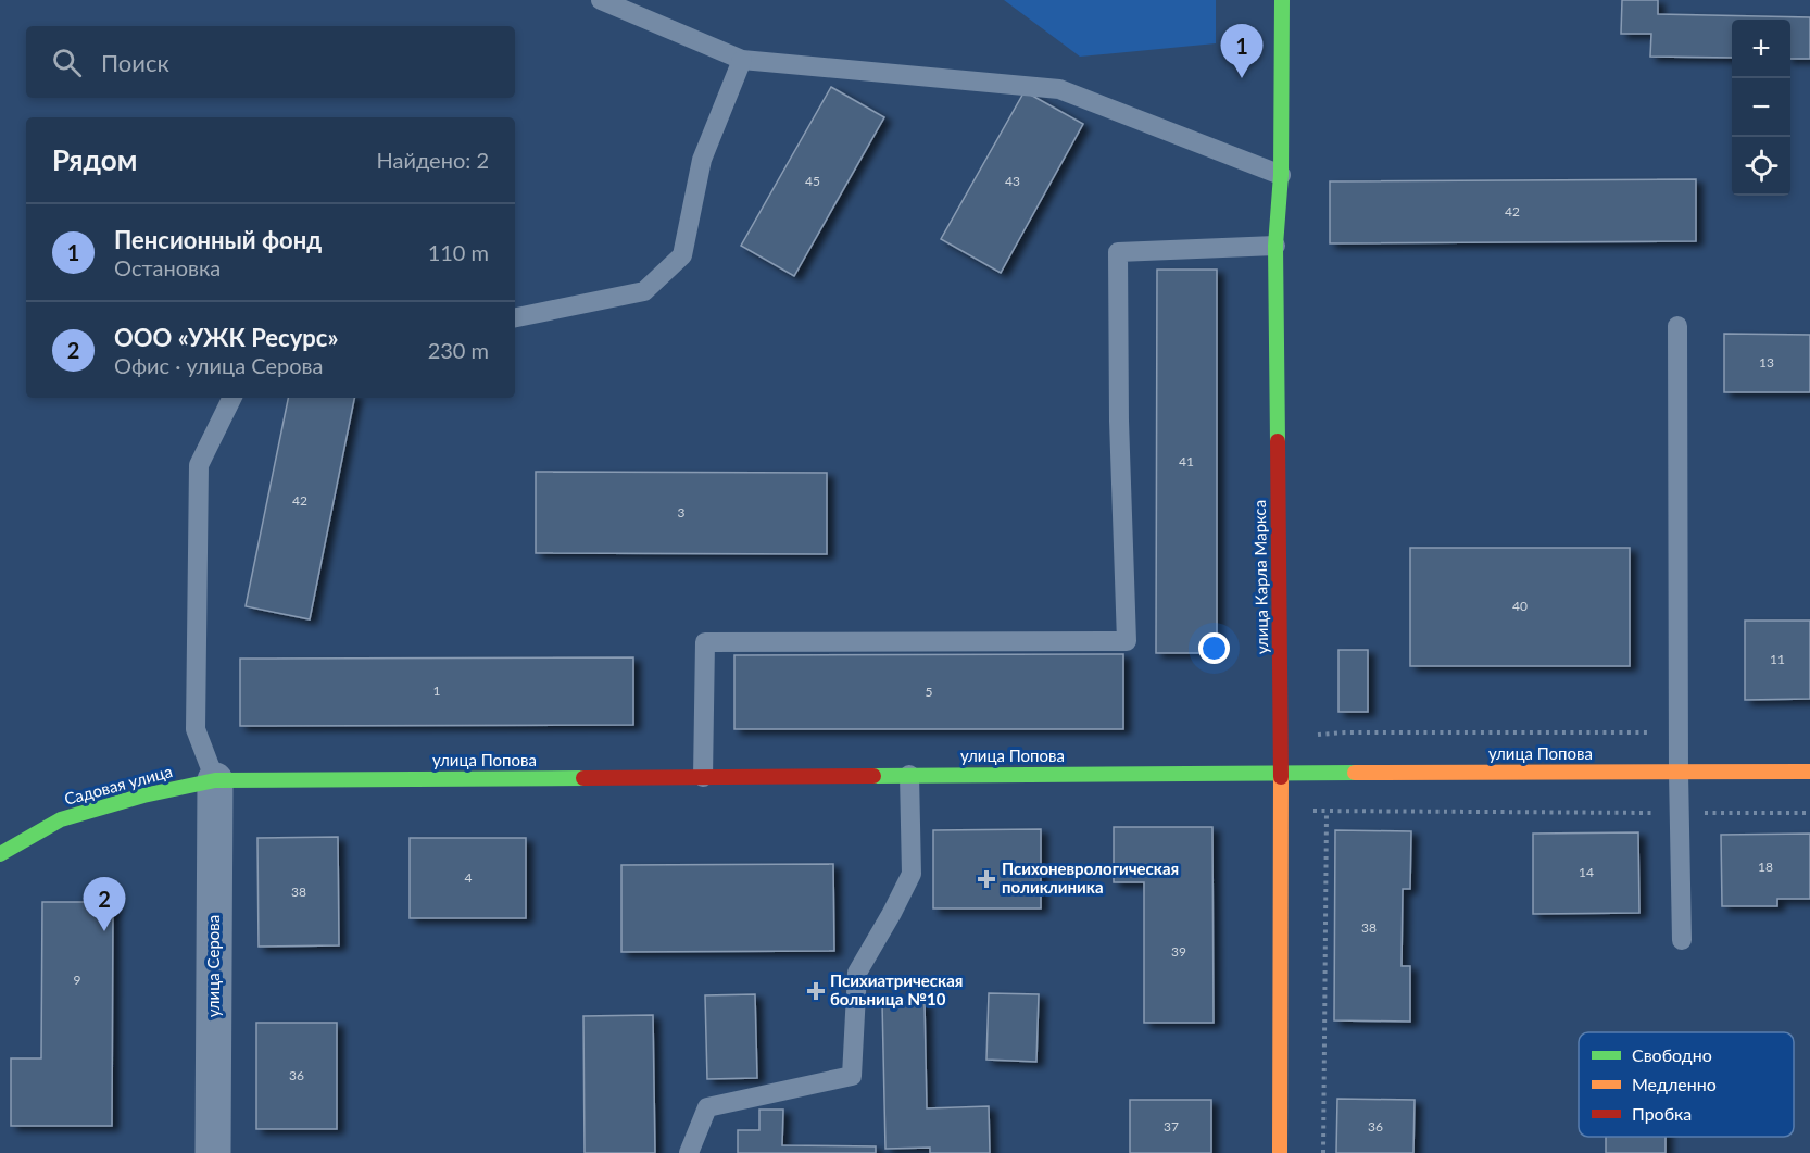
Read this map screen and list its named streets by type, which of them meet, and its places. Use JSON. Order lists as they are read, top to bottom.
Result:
{
  "streets": {
    "street": [
      "улица Карла Маркса",
      "улица Попова",
      "Садовая улица",
      "улица Серова"
    ]
  },
  "crossings": [
    ["улица Карла Маркса", "улица Попова"],
    ["улица Попова", "Садовая улица"],
    ["улица Попова", "улица Серова"],
    ["Садовая улица", "улица Серова"]
  ],
  "places": {
    "health": ["Психоневрологическая поликлиника", "Психиатрическая больница №10"]
  },
  "house_numbers": [
    "45",
    "43",
    "42",
    "13",
    "41",
    "42",
    "3",
    "40",
    "11",
    "1",
    "5",
    "18",
    "14",
    "4",
    "38",
    "38",
    "39",
    "9",
    "36",
    "37",
    "36"
  ],
  "legend": ["Свободно", "Медленно", "Пробка"],
  "page": {
    "map_buttons": ["+", "−"],
    "pins": ["1", "2"],
    "search": "Поиск",
    "heading": ["Рядом", "Найдено: 2"],
    "list": [
      {
        "mark": "1",
        "name": "Пенсионный фонд",
        "note": "Остановка",
        "value": "110 m"
      },
      {
        "mark": "2",
        "name": "ООО «УЖК Ресурс»",
        "note": "Офис · улица Серова",
        "value": "230 m"
      }
    ]
  }
}
